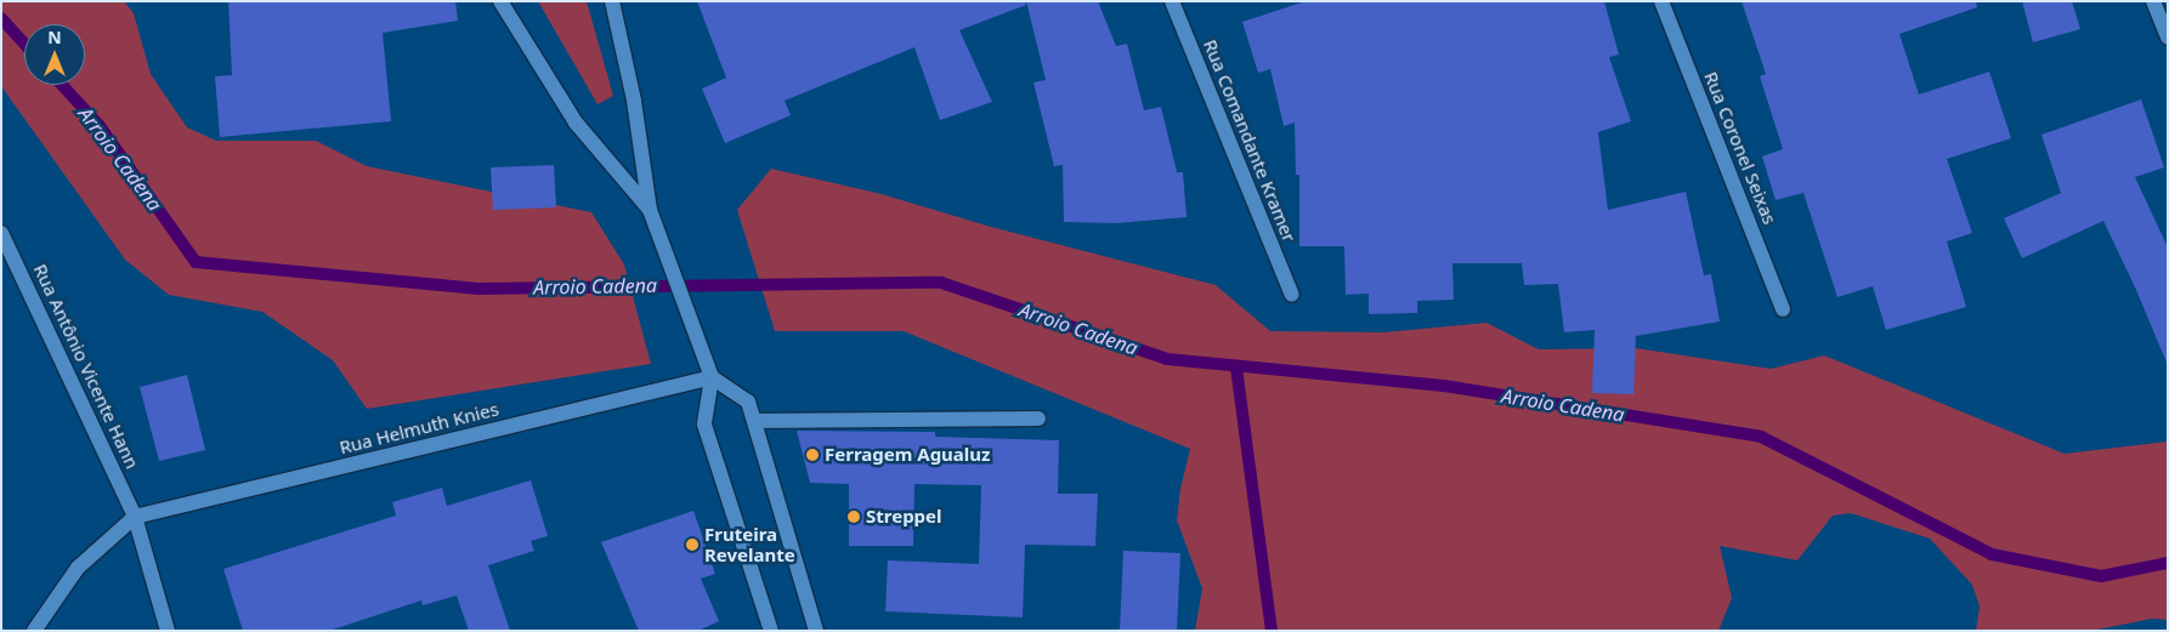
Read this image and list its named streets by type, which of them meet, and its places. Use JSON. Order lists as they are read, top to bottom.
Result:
{
  "streets": {
    "street": [
      "Rua Comandante Kramer",
      "Rua Coronel Seixas",
      "Rua Antônio Vicente Hann",
      "Rua Helmuth Knies"
    ]
  },
  "crossings": [
    ["Rua Antônio Vicente Hann", "Rua Helmuth Knies"]
  ],
  "water": ["Arroio Cadena"],
  "places": ["Ferragem Agualuz", "Streppel", "Fruteira Revelante"],
  "north": "top"
}
